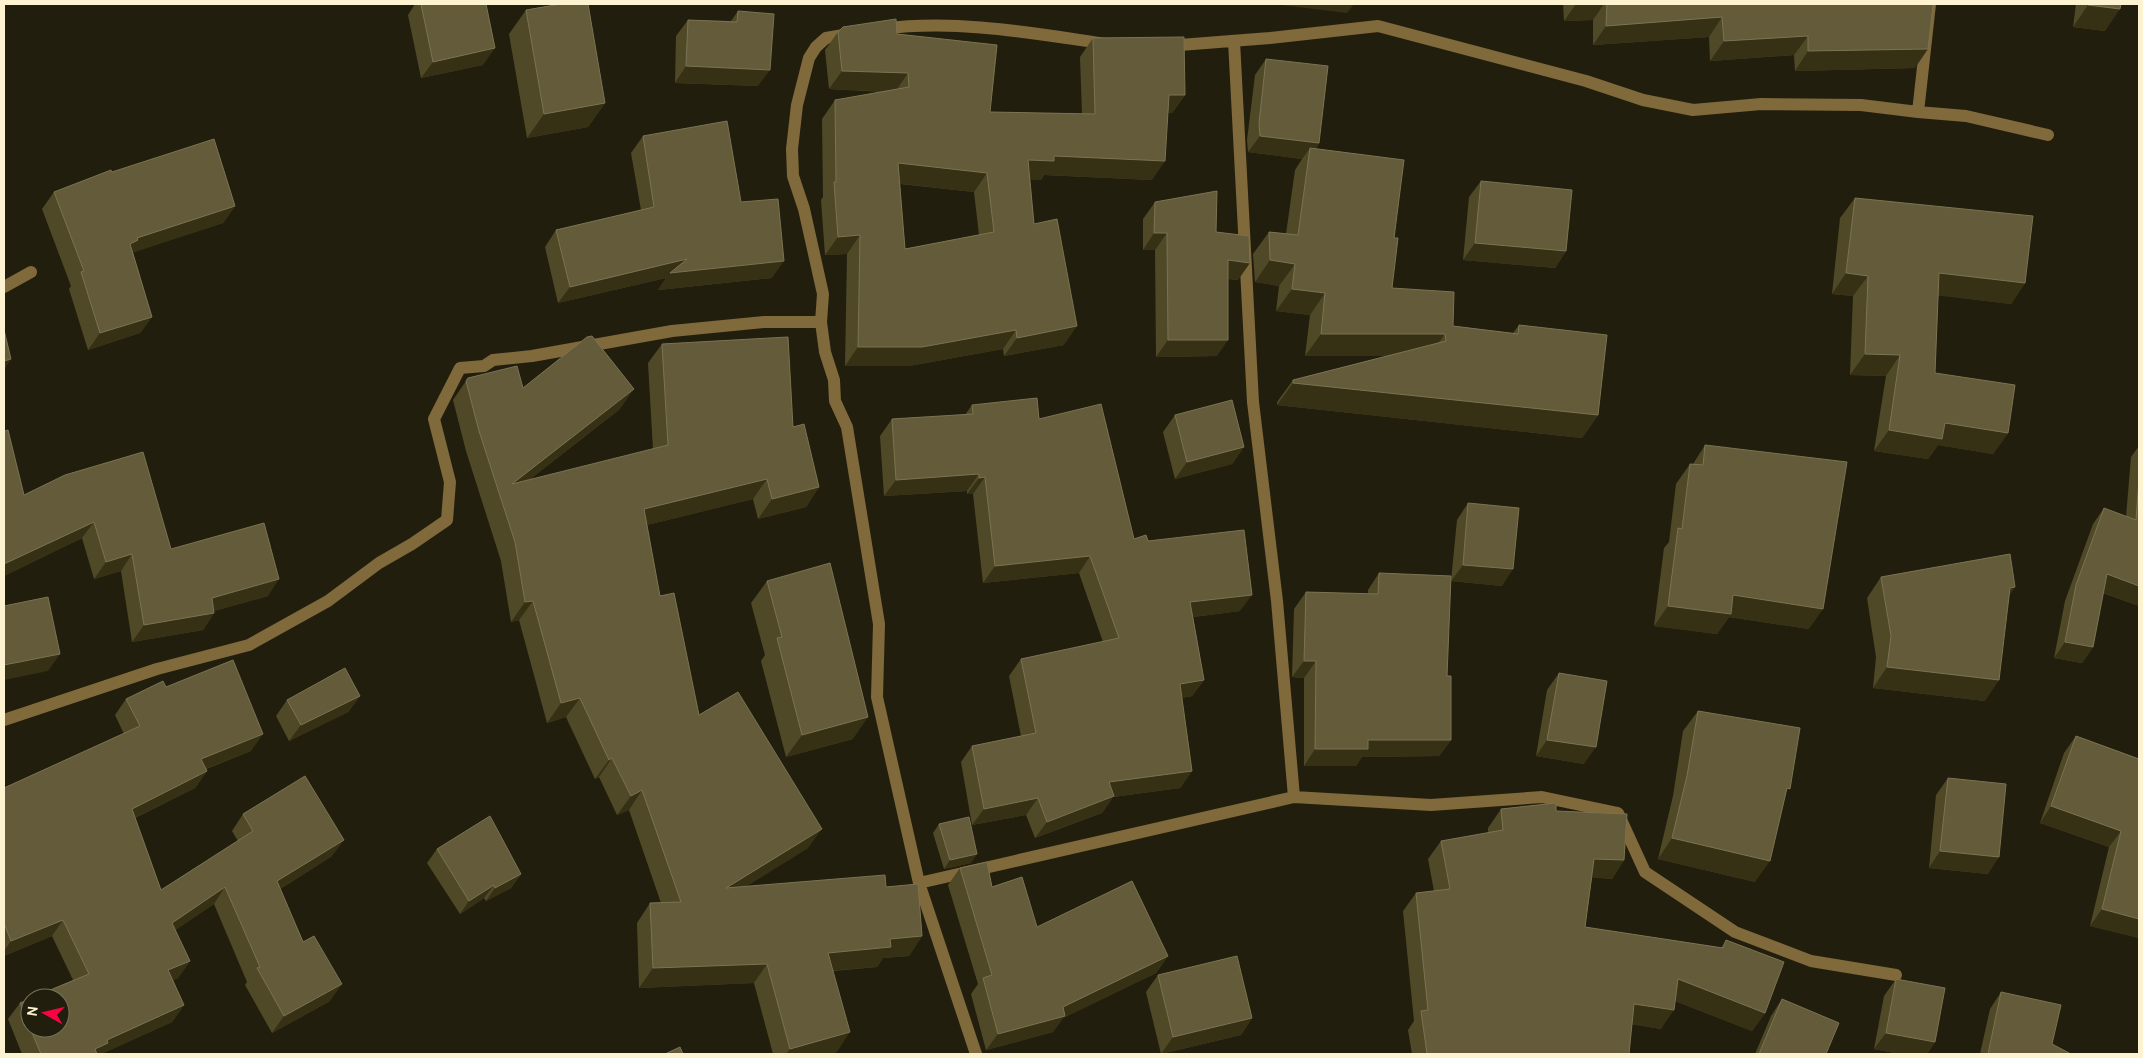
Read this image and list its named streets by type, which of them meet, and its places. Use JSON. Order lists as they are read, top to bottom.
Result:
{
  "north": "left"
}
